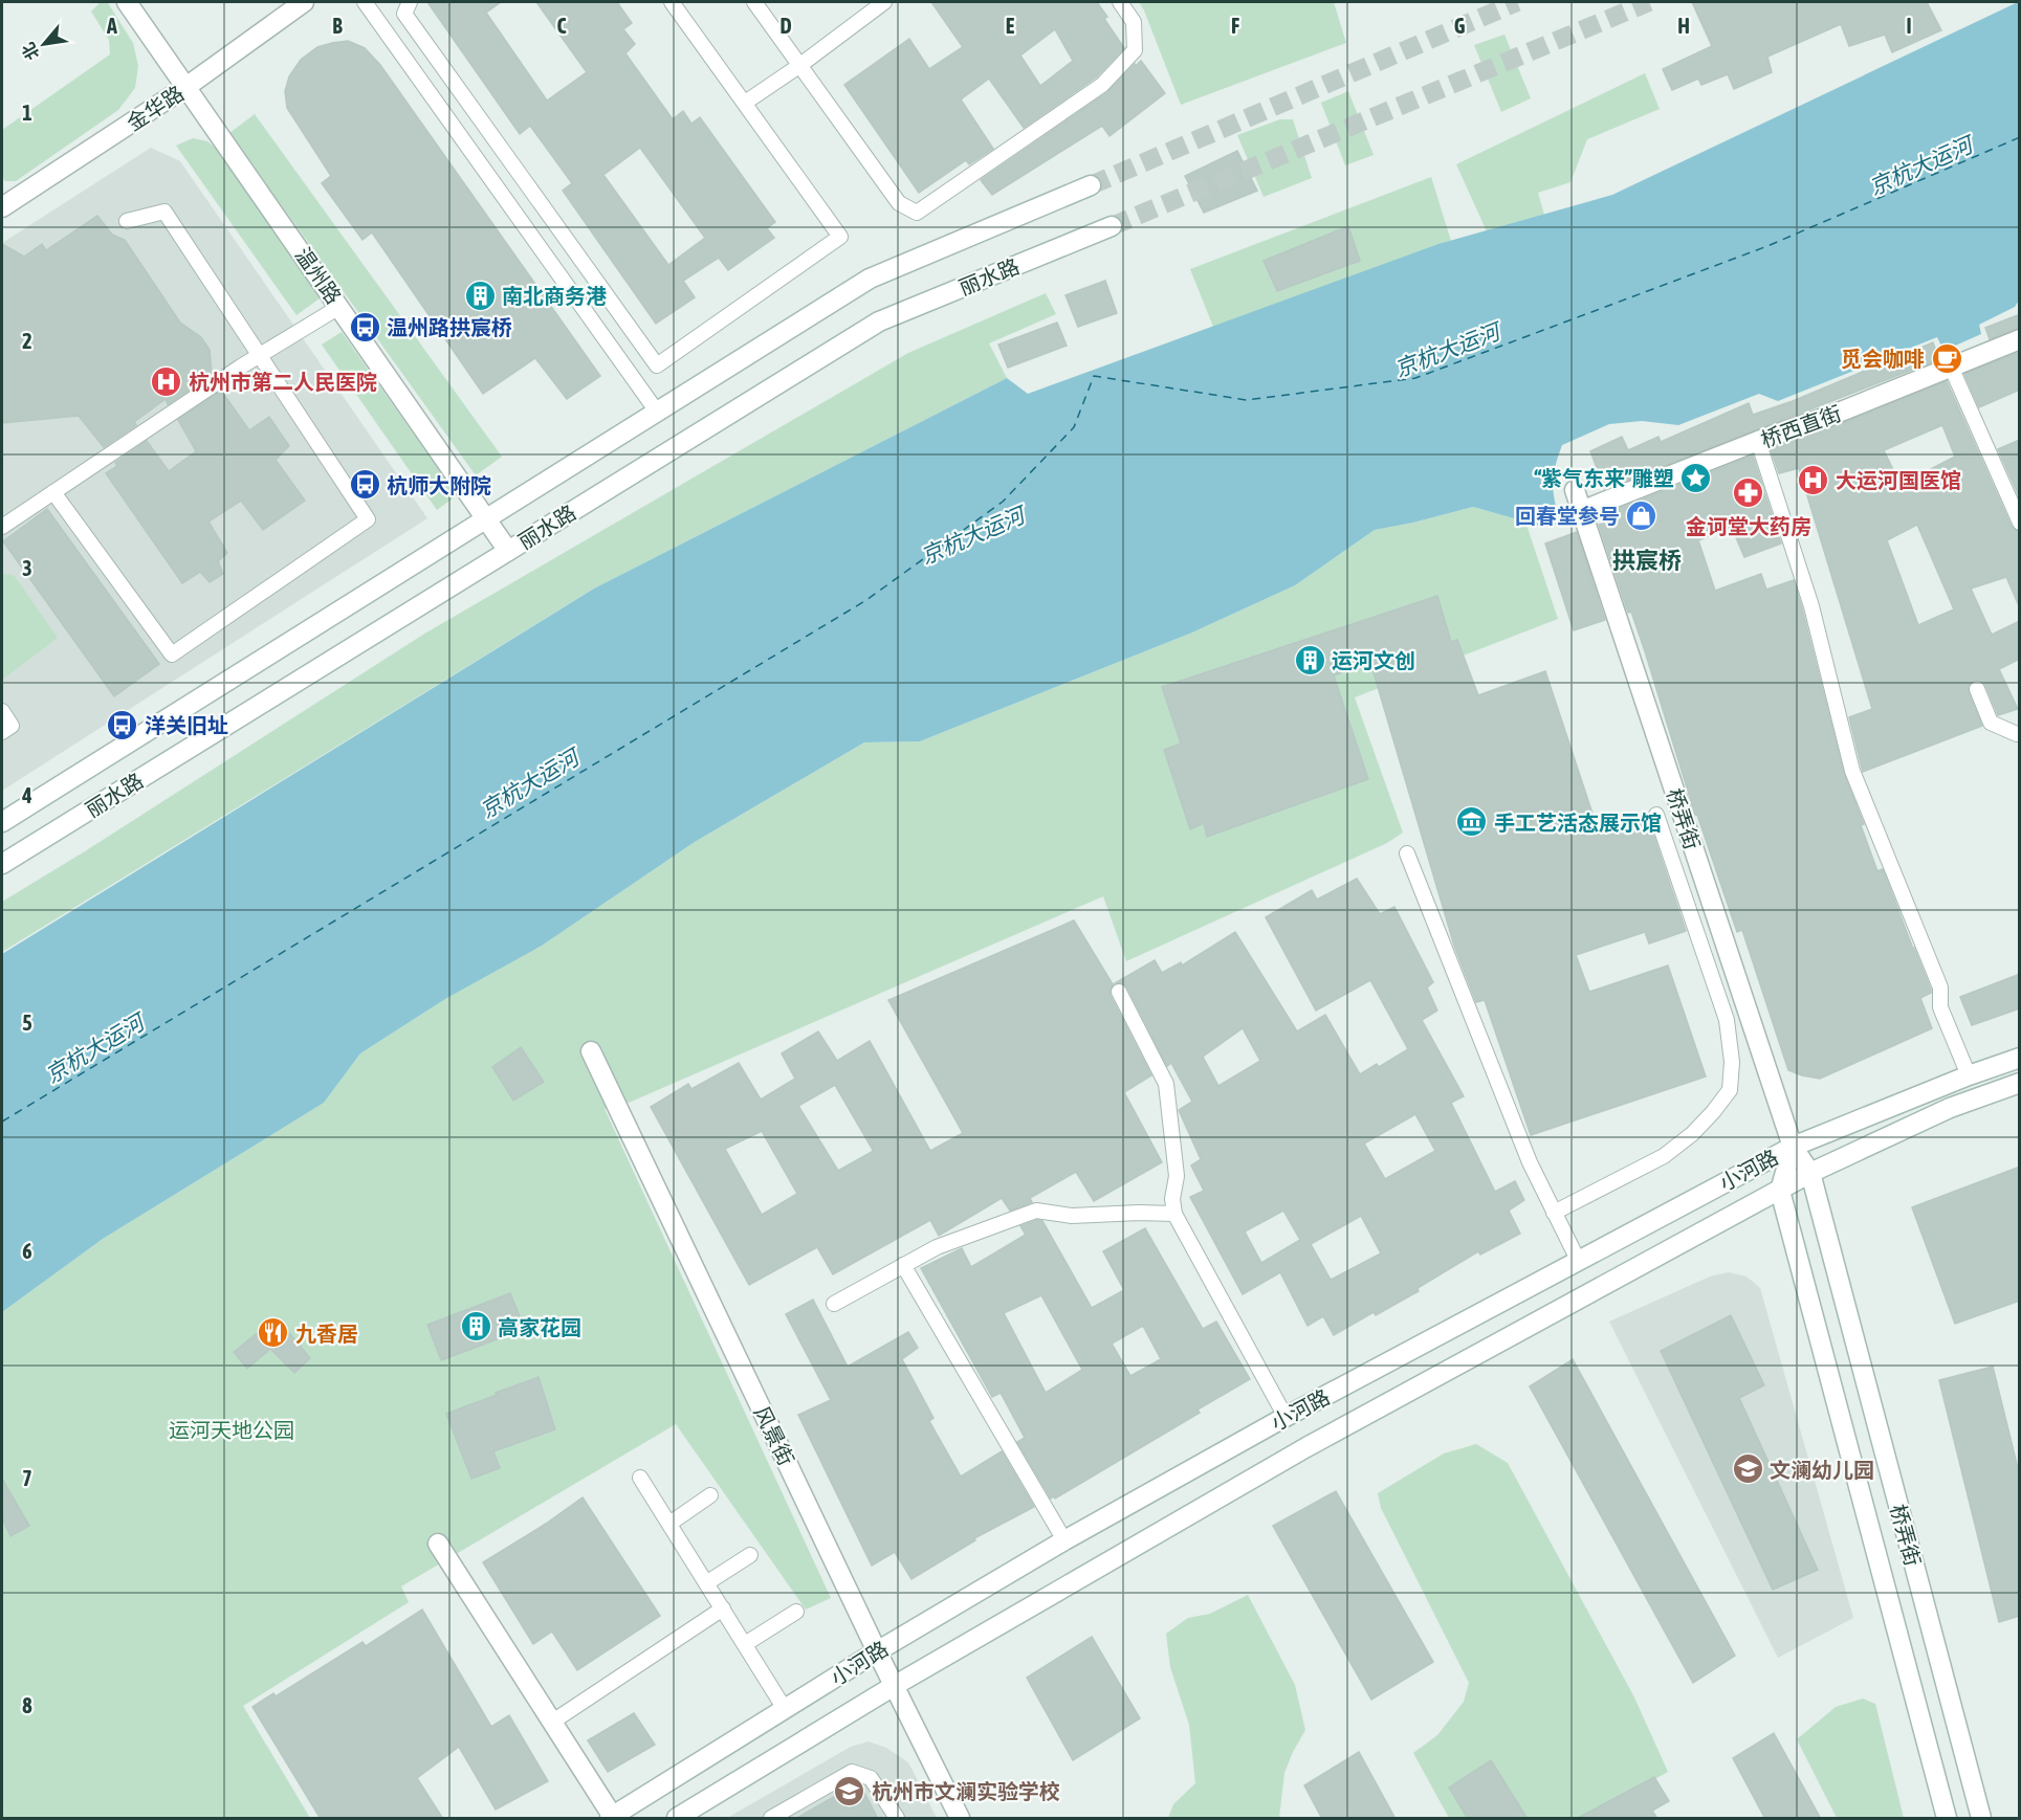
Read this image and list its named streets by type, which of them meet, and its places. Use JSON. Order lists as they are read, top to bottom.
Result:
{
  "streets": {
    "main road": [
      "金华路",
      "温州路",
      "丽水路",
      "桥西直街",
      "桥弄街",
      "小河路",
      "风景街"
    ]
  },
  "crossings": [
    ["金华路", "温州路"],
    ["温州路", "丽水路"],
    ["桥西直街", "桥弄街"],
    ["桥弄街", "小河路"],
    ["小河路", "风景街"]
  ],
  "districts": ["拱宸桥"],
  "water": ["京杭大运河"],
  "parks": ["运河天地公园"],
  "places": {
    "building": ["南北商务港", "运河文创", "高家花园"],
    "bus stop": ["温州路拱宸桥", "杭师大附院", "洋关旧址"],
    "cafe": ["觅会咖啡"],
    "hospital": ["杭州市第二人民医院", "大运河国医馆"],
    "place": ["“紫气东来”雕塑"],
    "pharmacy": ["金诃堂大药房"],
    "shop": ["回春堂参号"],
    "museum": ["手工艺活态展示馆"],
    "restaurant": ["九香居"],
    "school or university": ["文澜幼儿园", "杭州市文澜实验学校"]
  },
  "north": "bottom left",
  "grid": {
    "columns": [
      "A",
      "B",
      "C",
      "D",
      "E",
      "F",
      "G",
      "H",
      "I"
    ],
    "rows": [
      "1",
      "2",
      "3",
      "4",
      "5",
      "6",
      "7",
      "8"
    ]
  }
}
